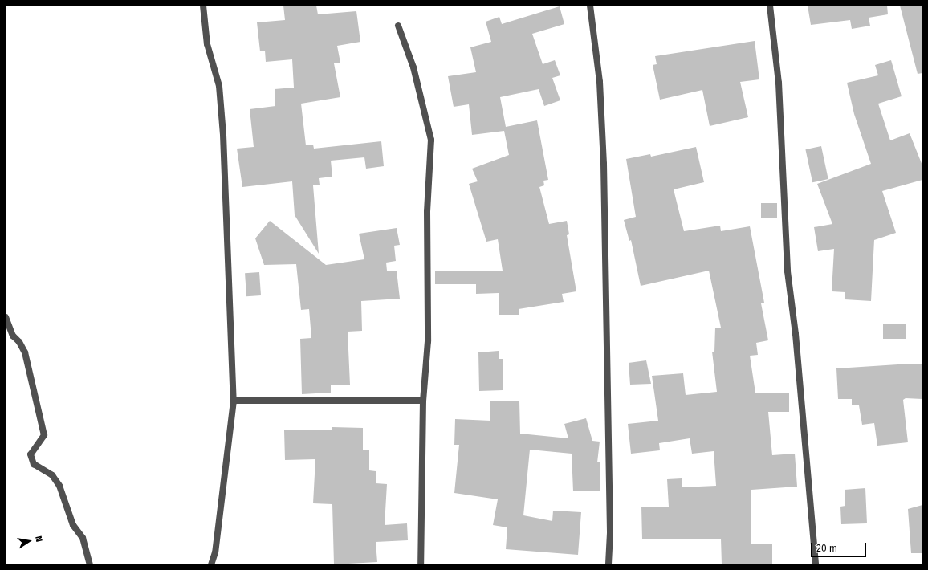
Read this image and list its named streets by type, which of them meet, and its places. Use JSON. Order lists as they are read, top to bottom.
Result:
{
  "scale_bar": "20 m",
  "north": "right"
}
